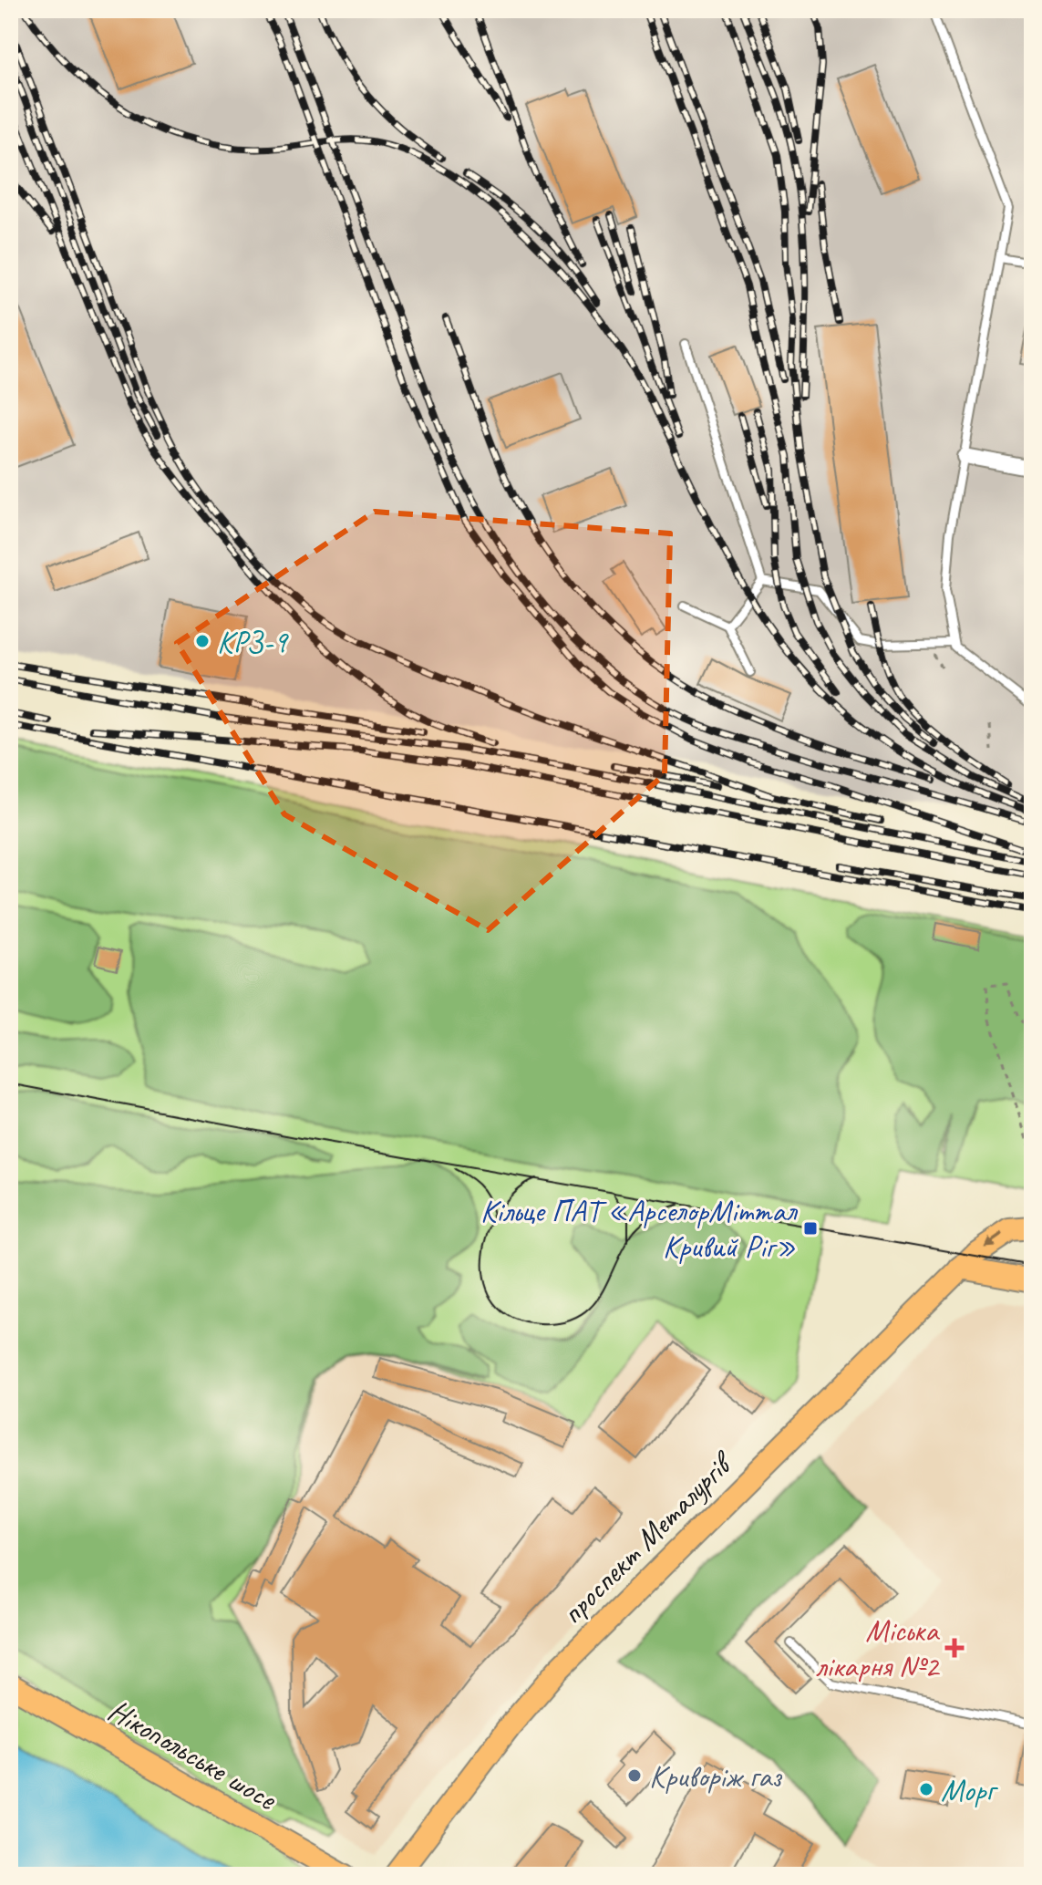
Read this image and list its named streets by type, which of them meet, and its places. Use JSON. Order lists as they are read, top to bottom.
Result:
{
  "streets": {
    "main road": ["проспект Металургів", "Нікопольське шосе"]
  },
  "places": {
    "other": ["КРЗ-9", "Криворіж газ", "Морг"],
    "transit": ["Кільце ПАТ «АрселорМіттал Кривий Ріг»"],
    "health": ["Міська лікарня №2"]
  }
}
